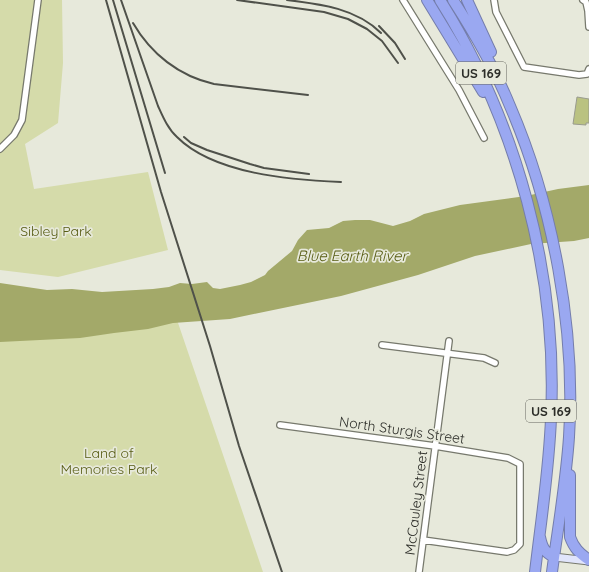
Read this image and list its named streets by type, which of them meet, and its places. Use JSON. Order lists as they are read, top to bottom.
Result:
{
  "streets": {
    "highway": ["US 169"],
    "street": ["North Sturgis Street", "McCauley Street"]
  },
  "crossings": [
    ["North Sturgis Street", "McCauley Street"]
  ],
  "water": ["Blue Earth River"],
  "parks": ["Sibley Park", "Land of Memories Park"]
}
